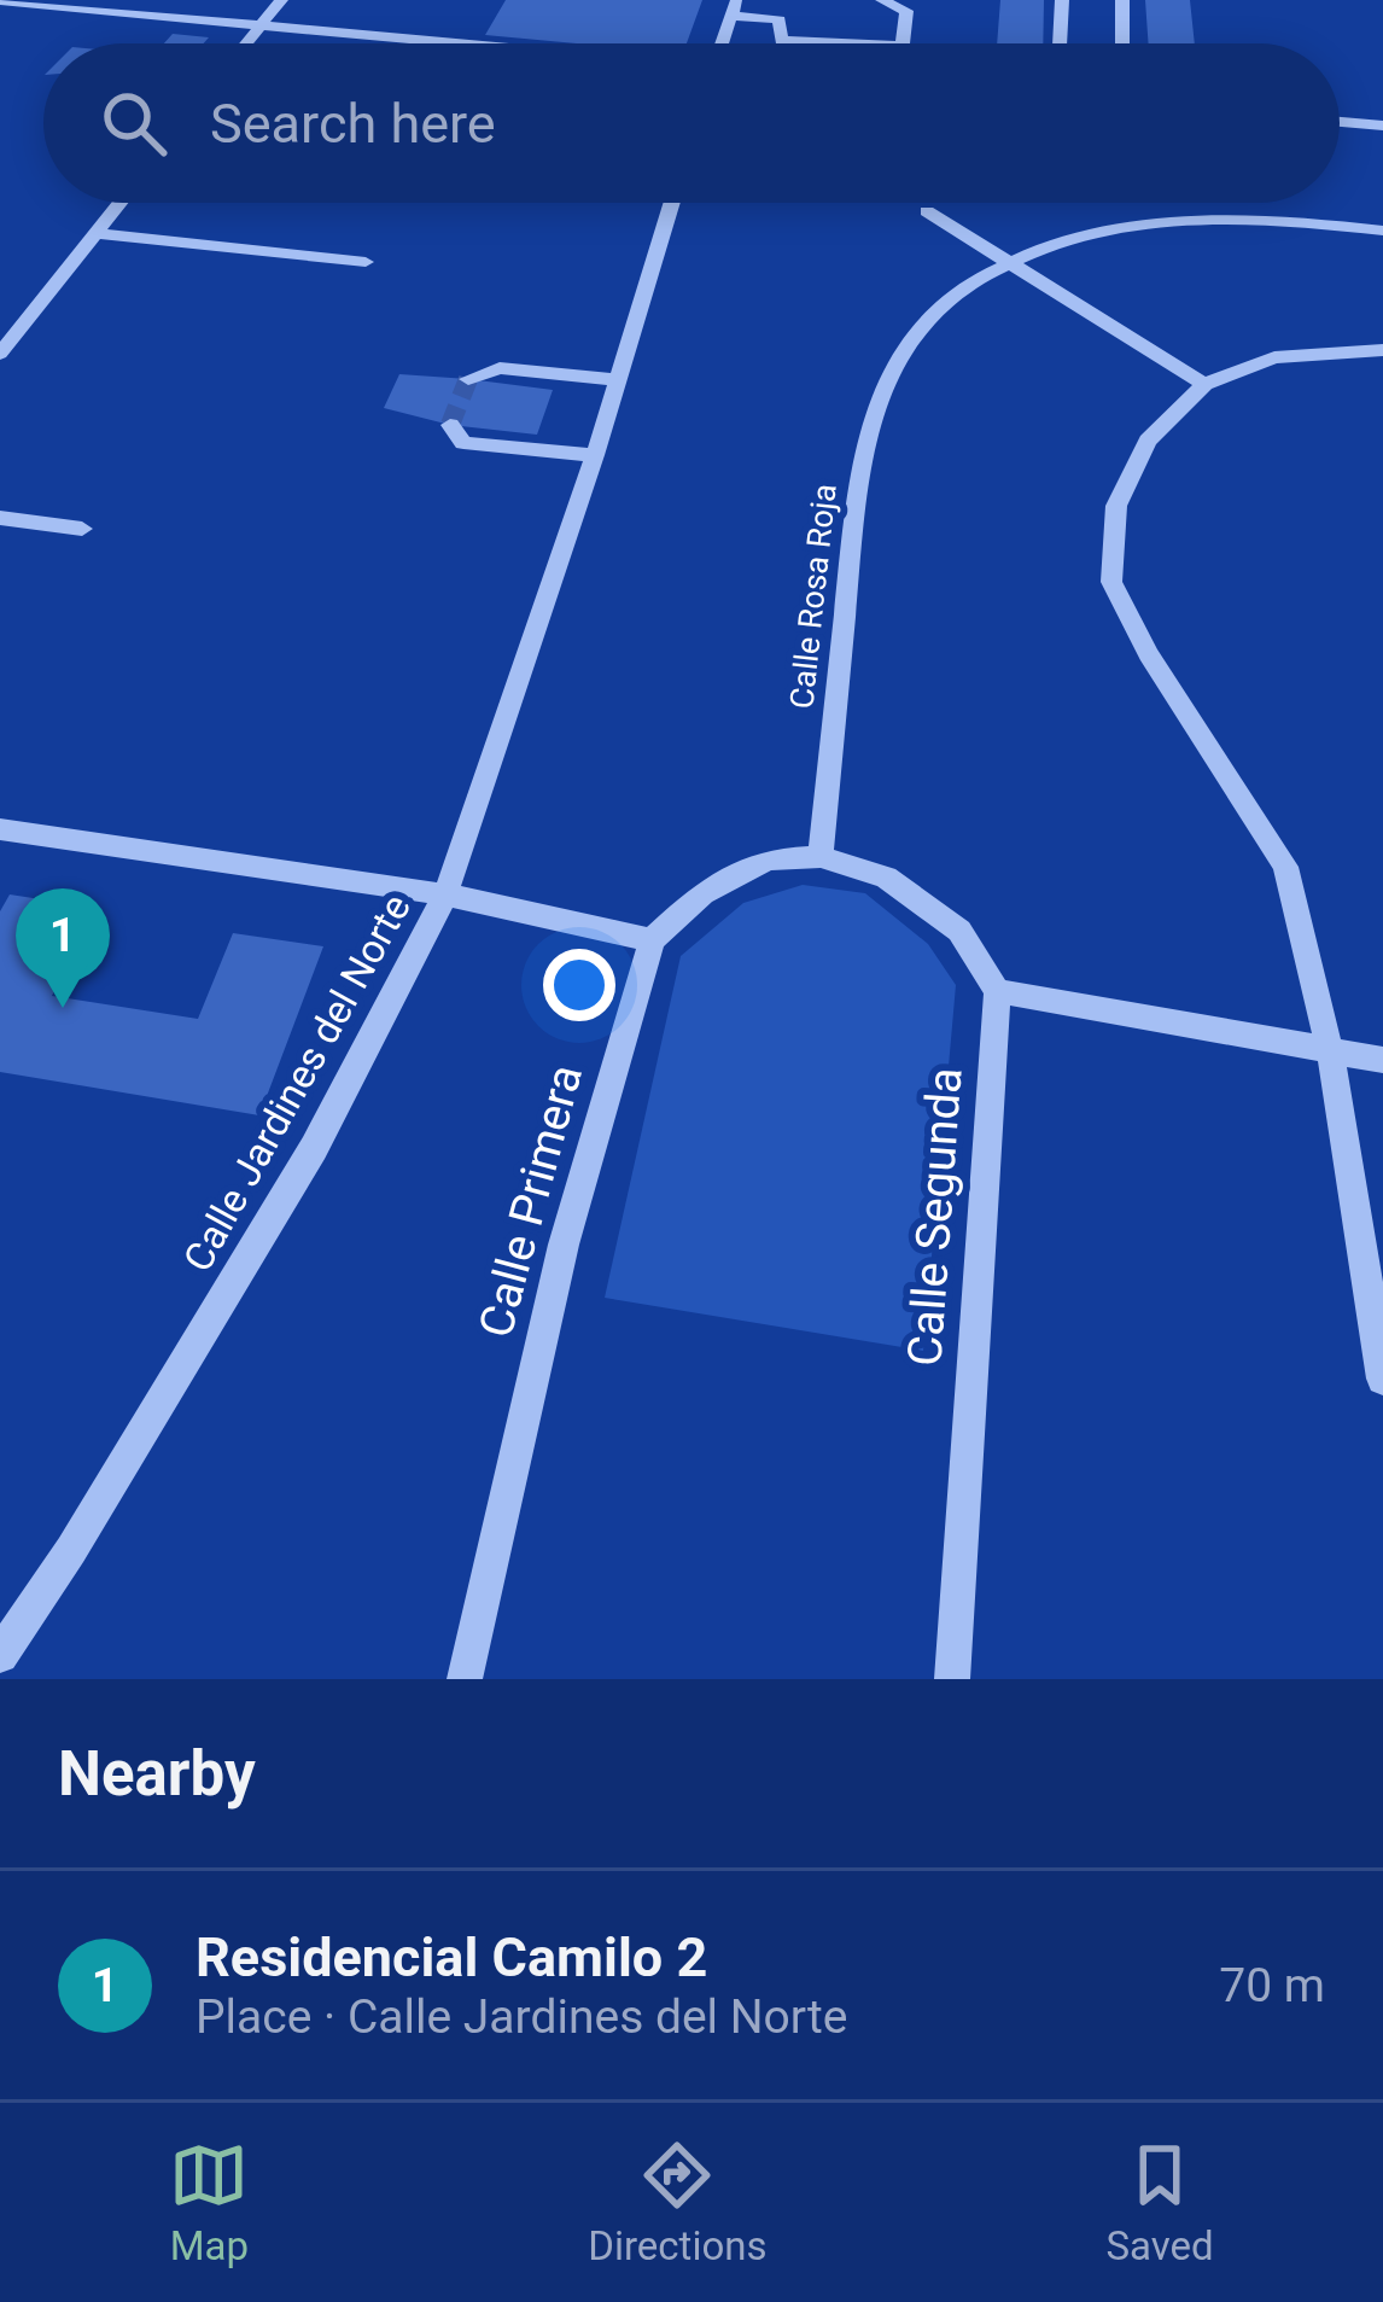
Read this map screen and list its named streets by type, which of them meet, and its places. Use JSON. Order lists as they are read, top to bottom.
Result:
{
  "streets": {
    "street": [
      "Calle Rosa Roja",
      "Calle Jardines del Norte",
      "Calle Primera",
      "Calle Segunda"
    ]
  },
  "page": {
    "search": "Search here",
    "pins": "1",
    "heading": "Nearby",
    "list": [
      {
        "mark": "1",
        "name": "Residencial Camilo 2",
        "note": "Place · Calle Jardines del Norte",
        "value": "70 m"
      }
    ],
    "nav": ["Map", "Directions", "Saved"]
  }
}
